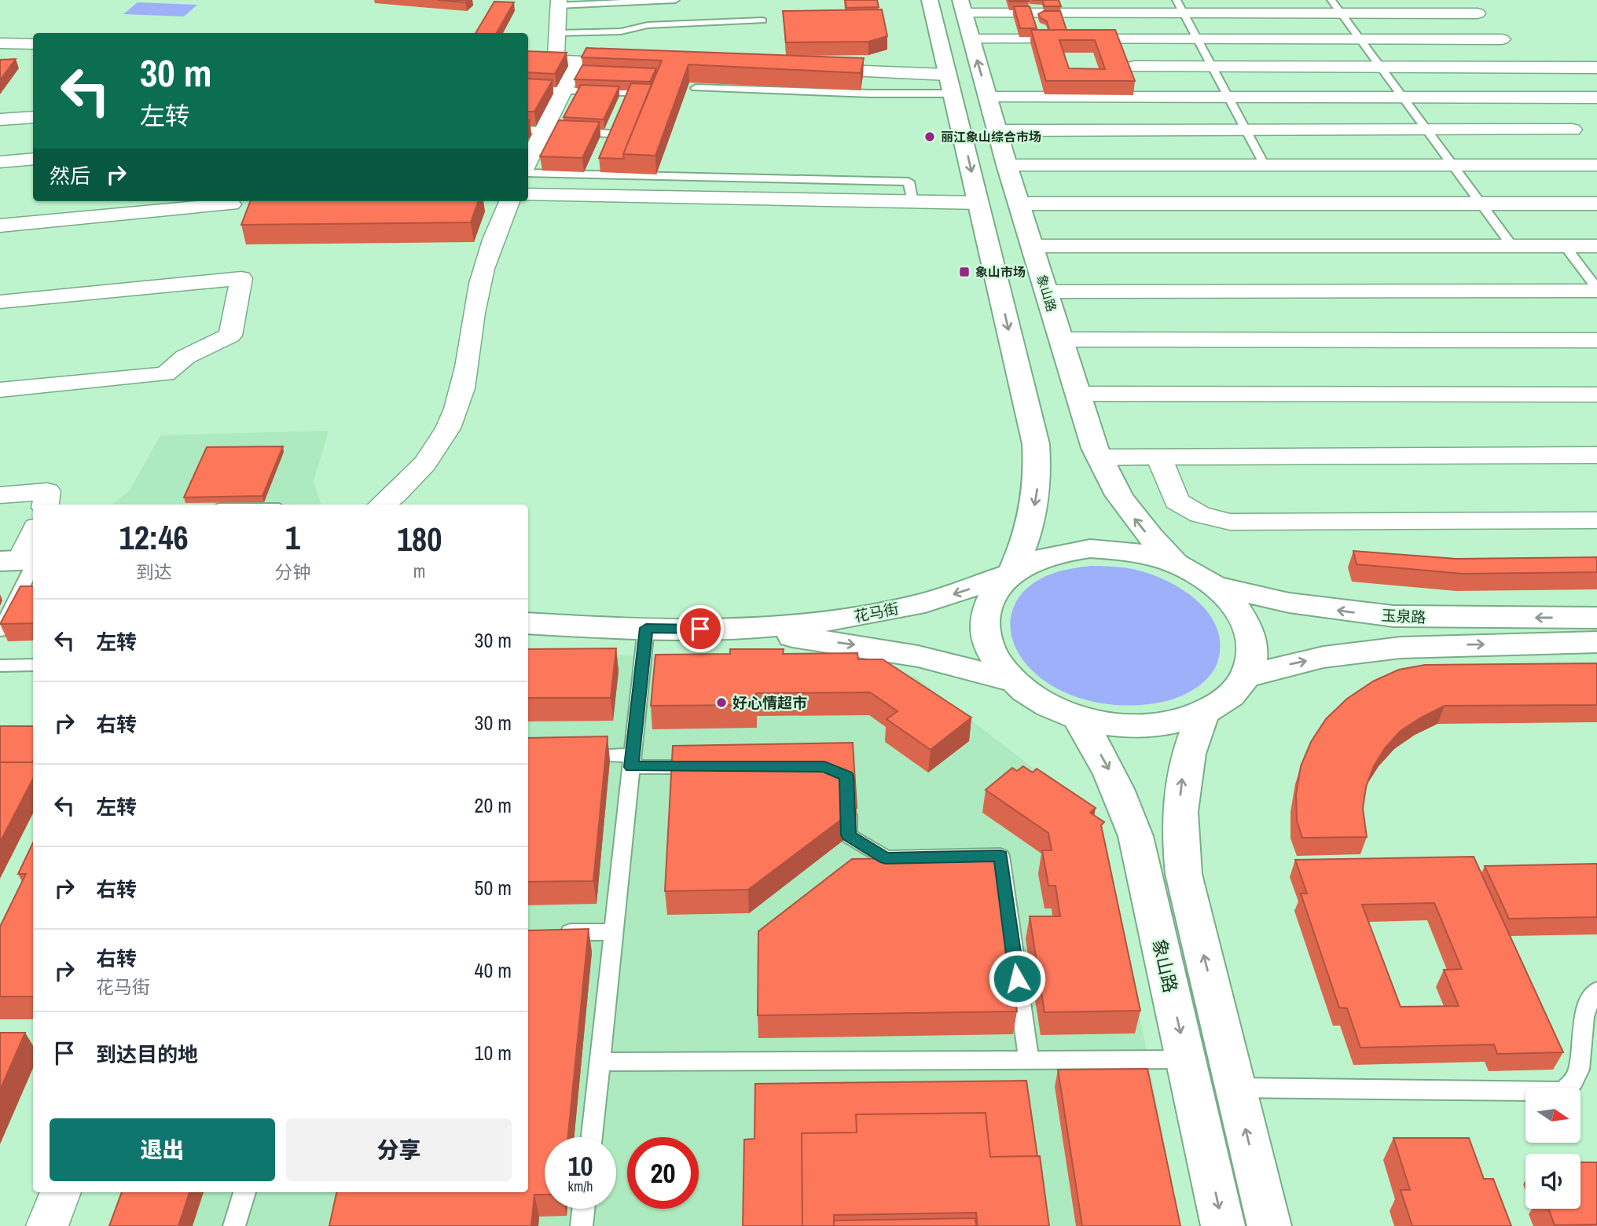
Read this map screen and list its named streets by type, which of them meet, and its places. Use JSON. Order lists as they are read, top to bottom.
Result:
{
  "streets": {
    "main road": ["象山路", "花马街", "玉泉路"]
  },
  "crossings": [
    ["象山路", "花马街"]
  ],
  "places": {
    "other": ["丽江象山综合市场", "好心情超市"],
    "transit": ["象山市场"]
  },
  "north": "right",
  "page": {
    "turn": ["30 m", "左转"],
    "then": "然后",
    "eta": [
      "12:46",
      "到达",
      "1",
      "分钟",
      "180",
      "m"
    ],
    "list": [
      {
        "name": "左转",
        "value": "30 m"
      },
      {
        "name": "右转",
        "value": "30 m"
      },
      {
        "name": "左转",
        "value": "20 m"
      },
      {
        "name": "右转",
        "value": "50 m"
      },
      {
        "name": "右转",
        "note": "花马街",
        "value": "40 m"
      },
      {
        "name": "到达目的地",
        "value": "10 m"
      }
    ],
    "buttons": ["退出", "分享"],
    "speed": "10 km/h",
    "limit": "20"
  }
}
